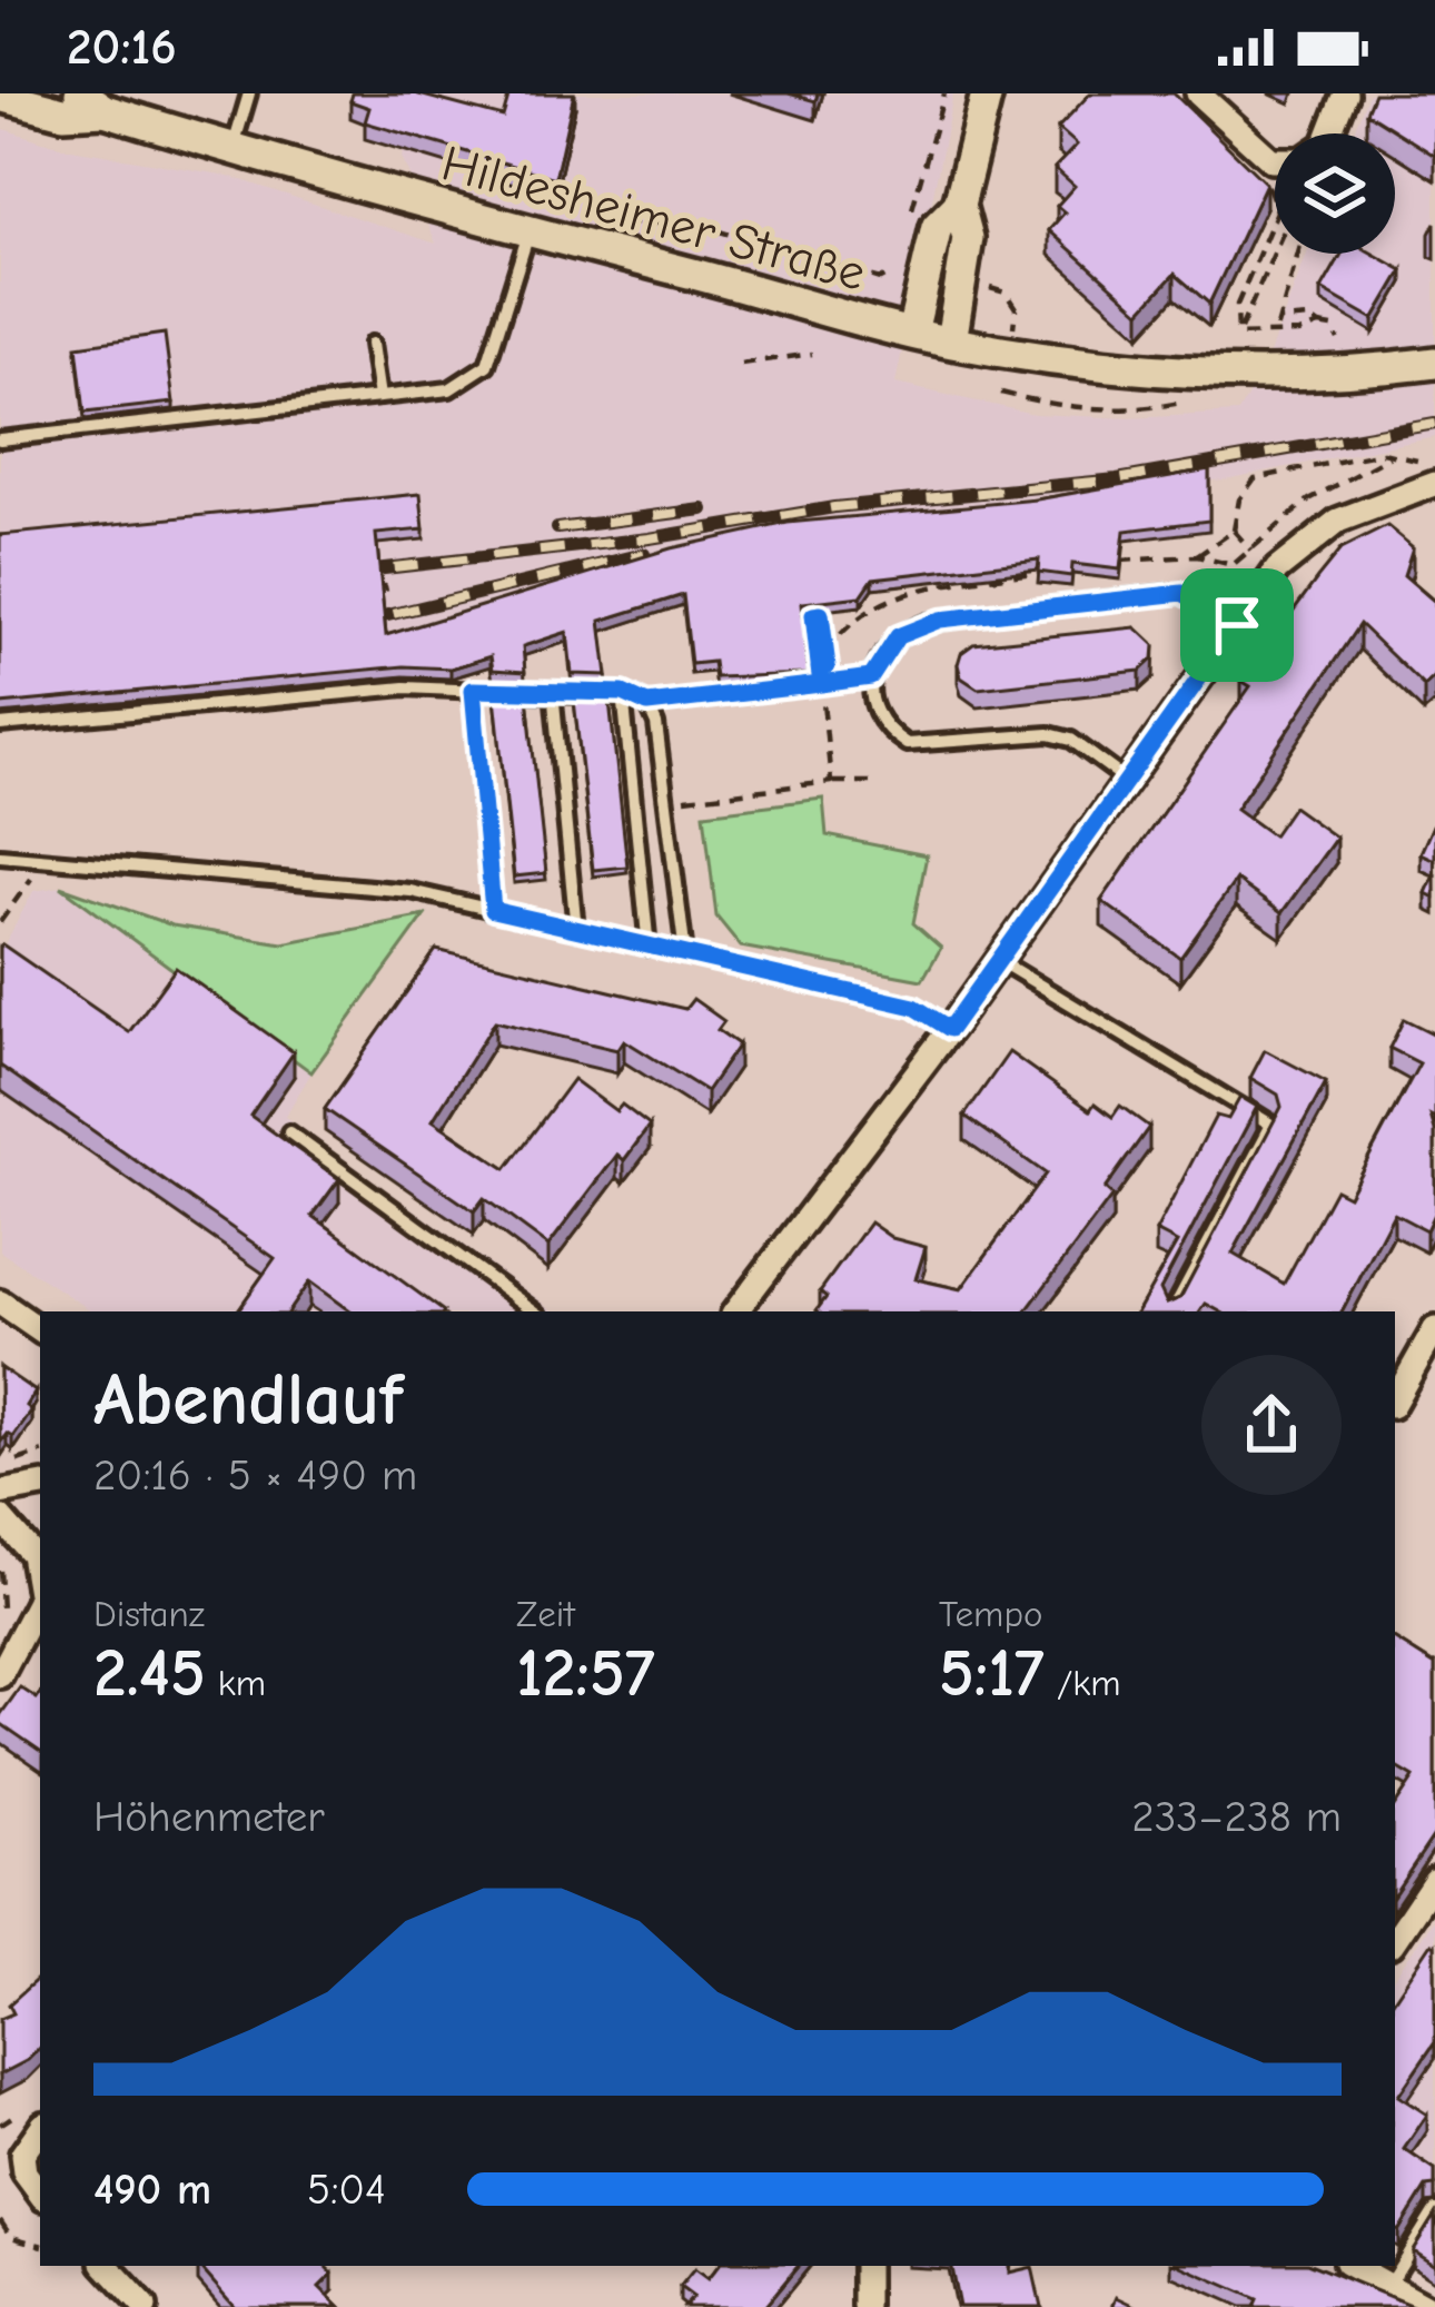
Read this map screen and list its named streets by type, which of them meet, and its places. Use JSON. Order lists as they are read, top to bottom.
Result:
{
  "streets": {
    "street": ["Hildesheimer Straße"]
  },
  "page": {
    "status": "20:16",
    "heading": ["Abendlauf", "20:16 · 5 × 490 m"],
    "stats": [
      ["Distanz", "2.45 km"],
      ["Zeit", "12:57"],
      ["Tempo", "5:17 /km"]
    ],
    "chart": ["Höhenmeter", "233–238 m"],
    "list": [
      {
        "name": "490 m",
        "note": "5:04"
      }
    ]
  }
}
